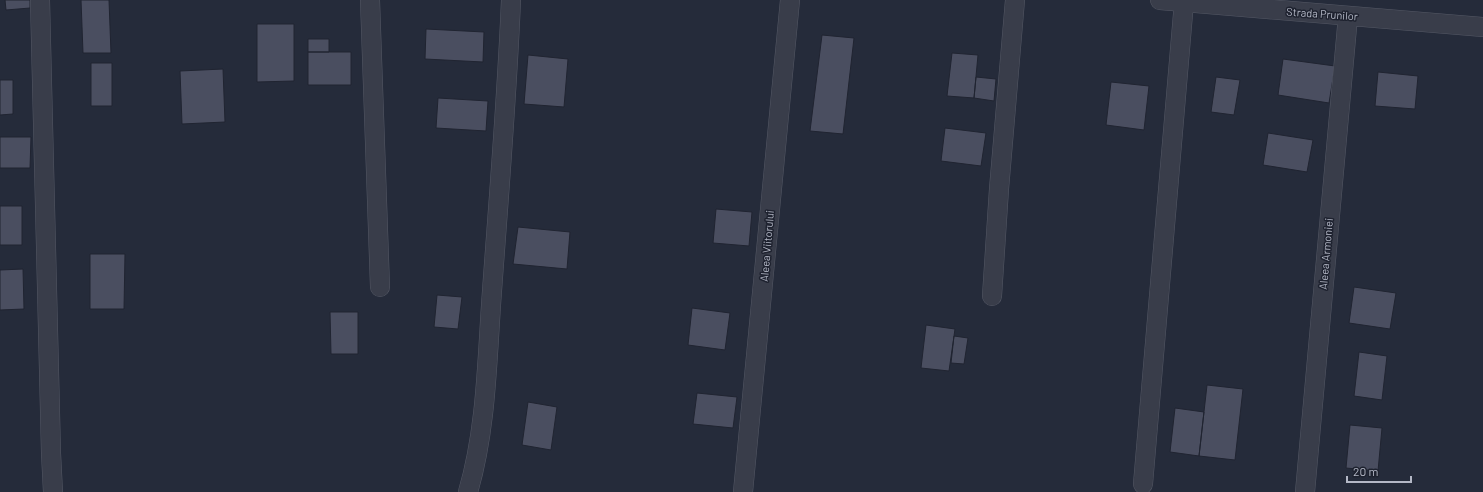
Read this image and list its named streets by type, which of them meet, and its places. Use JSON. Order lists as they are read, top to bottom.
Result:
{
  "streets": {
    "street": ["Strada Prunilor", "Aleea Viitorului", "Aleea Armoniei"]
  },
  "crossings": [
    ["Strada Prunilor", "Aleea Armoniei"]
  ],
  "scale_bar": "20 m"
}
